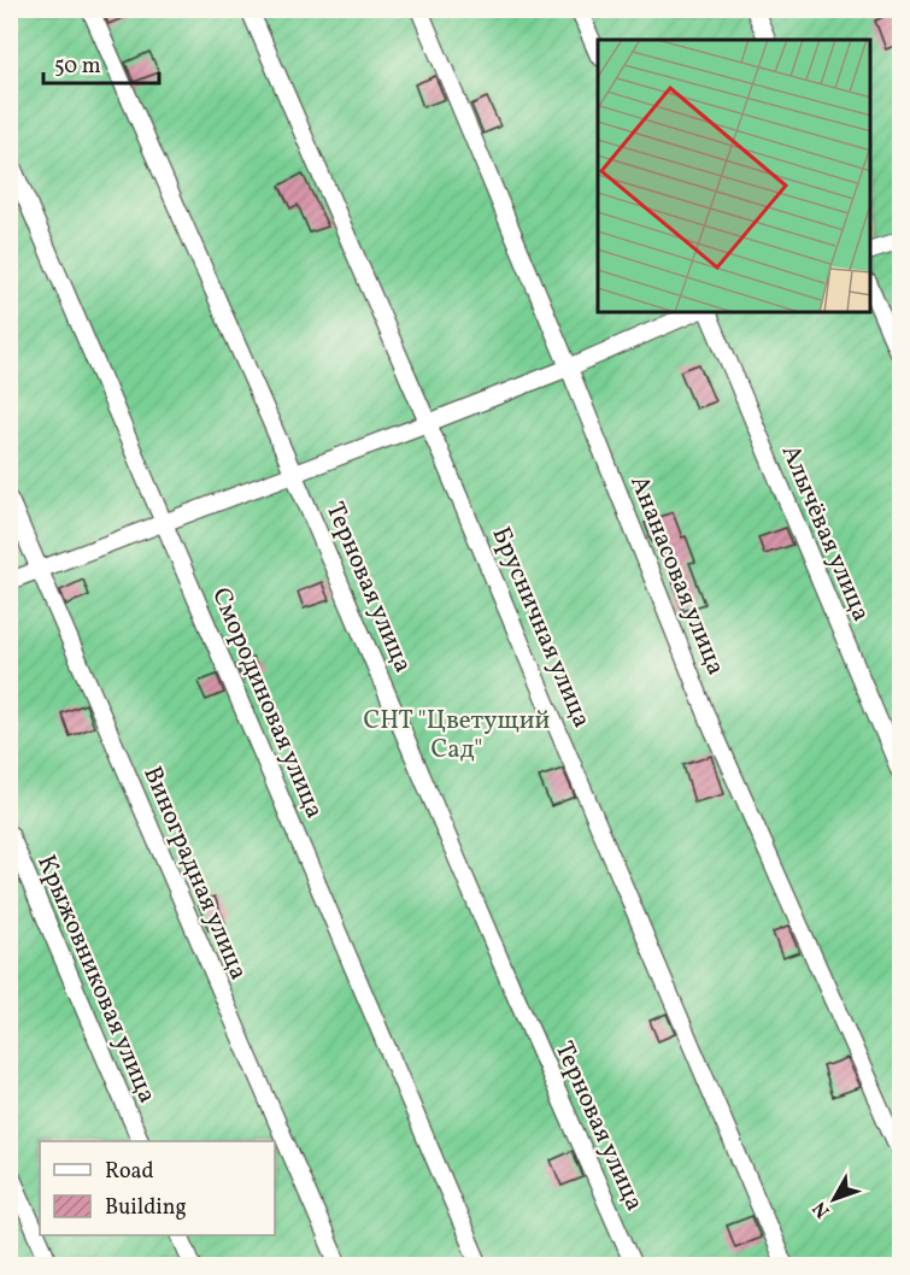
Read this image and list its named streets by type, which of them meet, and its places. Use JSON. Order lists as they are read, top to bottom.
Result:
{
  "streets": {
    "street": [
      "Алычёвая улица",
      "Ананасовая улица",
      "Терновая улица",
      "Брусничная улица",
      "Смородиновая улица",
      "Виноградная улица",
      "Крыжовниковая улица"
    ]
  },
  "parks": ["СНТ \"Цветущий Сад\""],
  "legend": ["Road", "Building"],
  "scale_bar": "50 m",
  "north": "bottom left"
}
